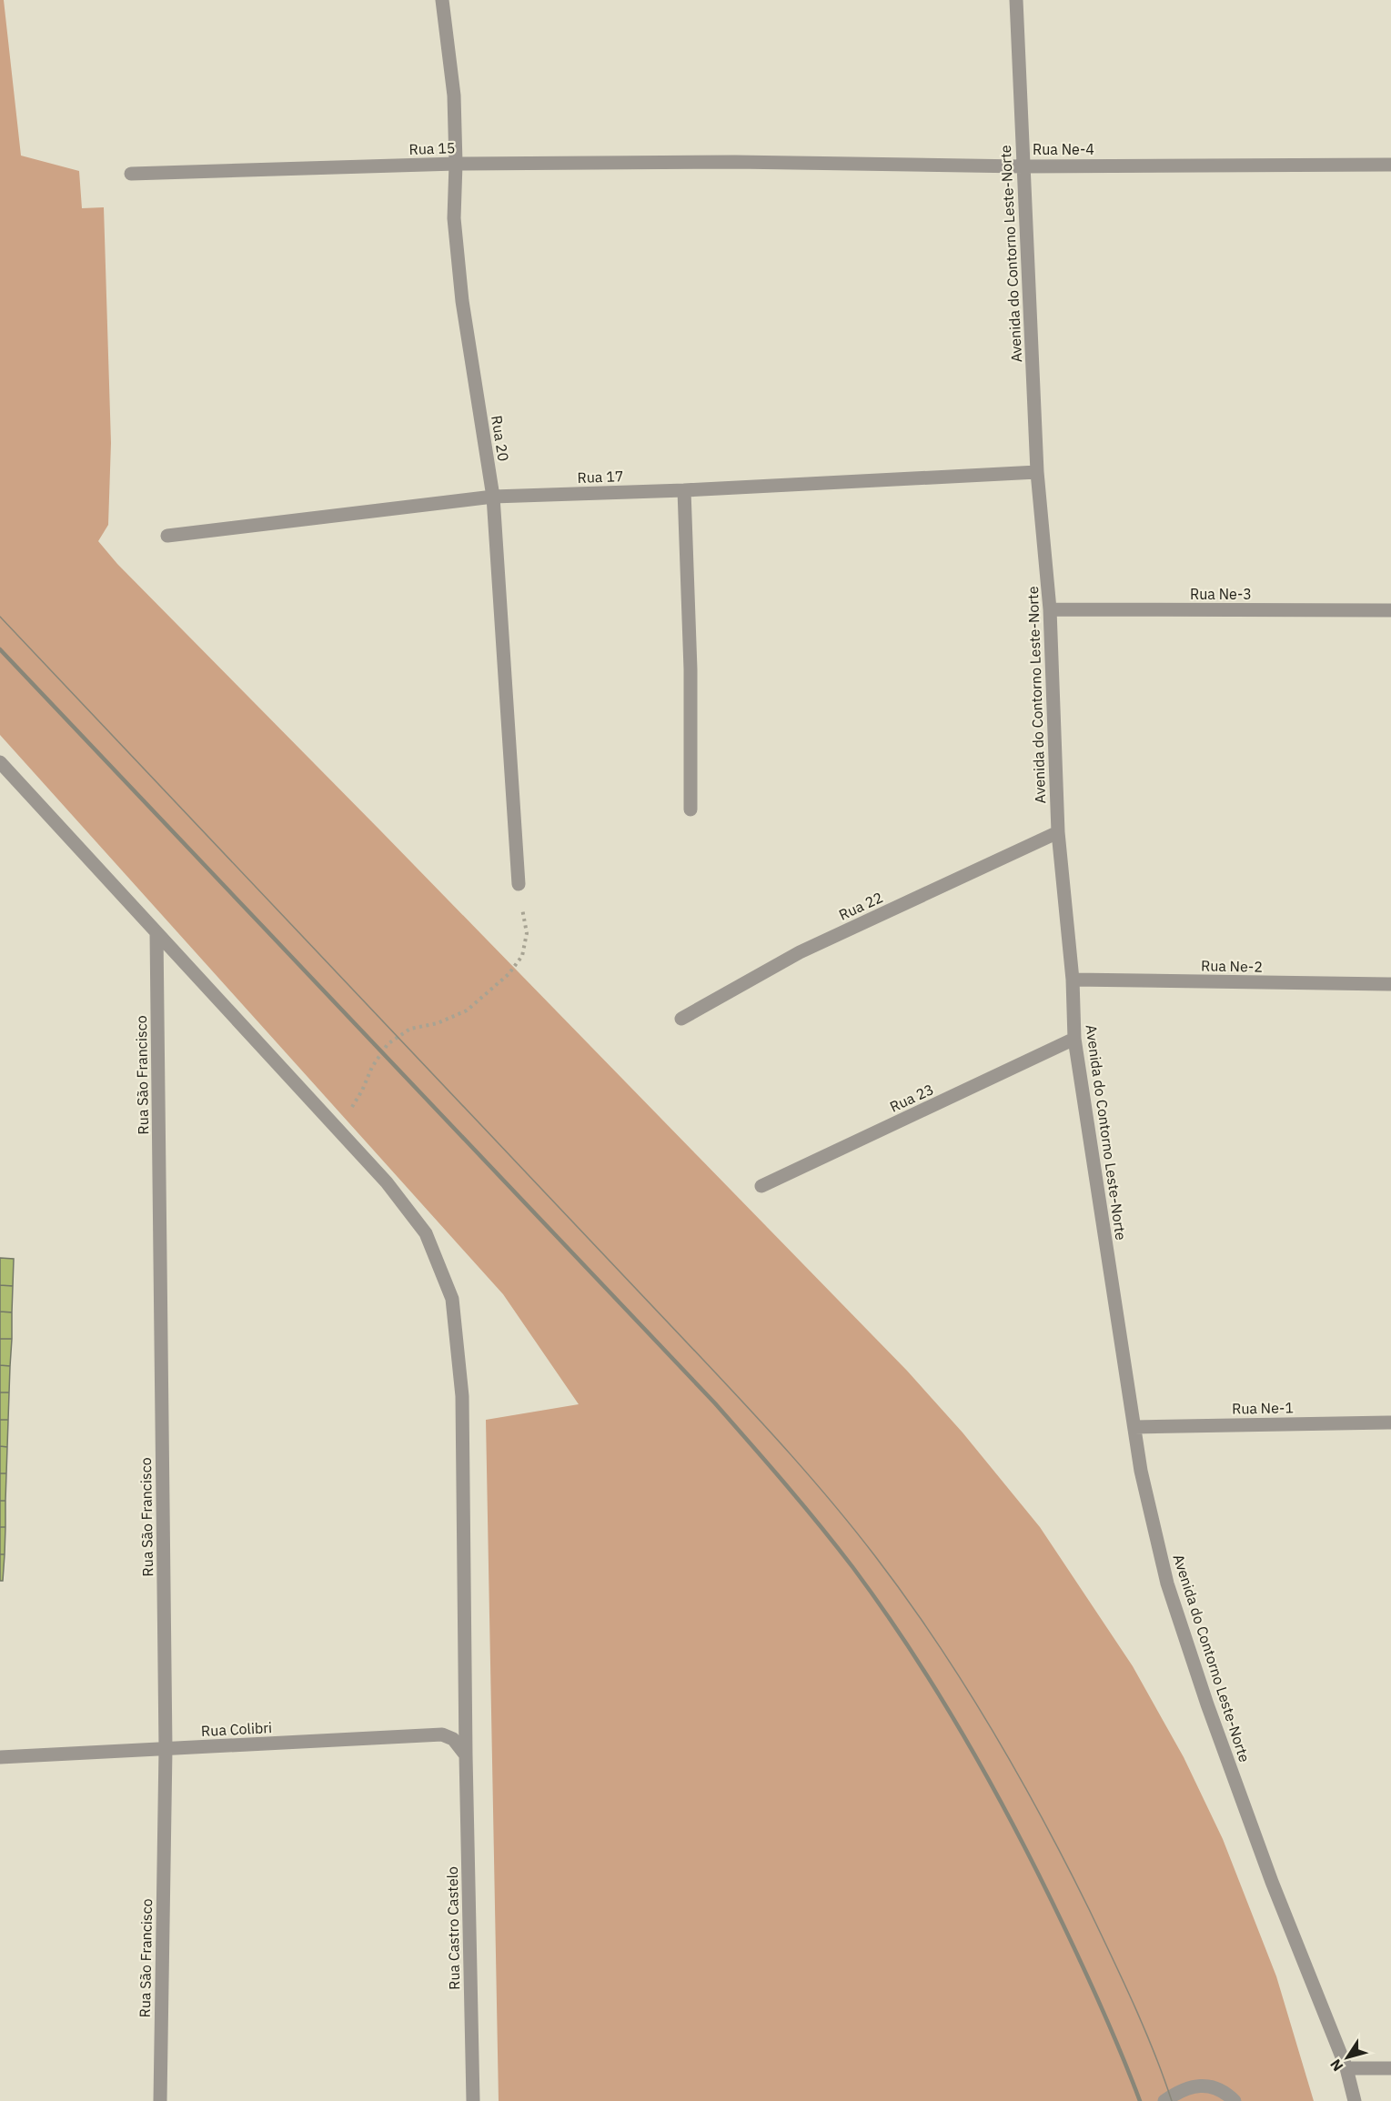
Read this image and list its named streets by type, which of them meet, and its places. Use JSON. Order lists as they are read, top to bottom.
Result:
{
  "streets": {
    "street": [
      "Rua 15",
      "Rua Ne-4",
      "Avenida do Contorno Leste-Norte",
      "Rua 20",
      "Rua 17",
      "Rua Ne-3",
      "Rua 22",
      "Rua Ne-2",
      "Rua São Francisco",
      "Rua 23",
      "Rua Ne-1",
      "Rua Colibri",
      "Rua Castro Castelo"
    ]
  },
  "crossings": [
    ["Rua 15", "Rua Ne-4"],
    ["Rua 15", "Rua 20"],
    ["Rua Ne-4", "Avenida do Contorno Leste-Norte"],
    ["Avenida do Contorno Leste-Norte", "Rua 17"],
    ["Avenida do Contorno Leste-Norte", "Rua Ne-3"],
    ["Avenida do Contorno Leste-Norte", "Rua 22"],
    ["Avenida do Contorno Leste-Norte", "Rua Ne-2"],
    ["Avenida do Contorno Leste-Norte", "Rua 23"],
    ["Avenida do Contorno Leste-Norte", "Rua Ne-1"],
    ["Rua 20", "Rua 17"],
    ["Rua São Francisco", "Rua Colibri"],
    ["Rua São Francisco", "Rua Castro Castelo"],
    ["Rua Colibri", "Rua Castro Castelo"]
  ],
  "north": "bottom left"
}
